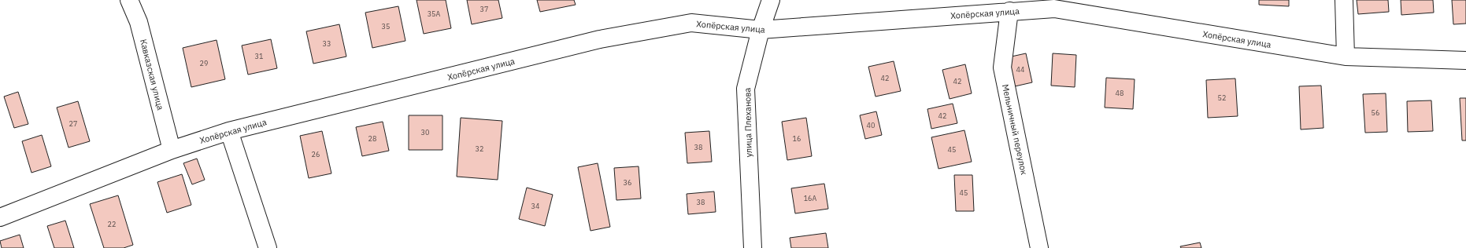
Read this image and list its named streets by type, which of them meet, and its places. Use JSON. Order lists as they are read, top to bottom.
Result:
{
  "streets": {
    "street": [
      "Хопёрская улица",
      "Кавказская улица",
      "улица Плеханова",
      "Мельничный переулок"
    ]
  },
  "crossings": [
    ["Хопёрская улица", "Кавказская улица"],
    ["Хопёрская улица", "улица Плеханова"],
    ["Хопёрская улица", "Мельничный переулок"]
  ],
  "house_numbers": [
    "37",
    "35А",
    "35",
    "33",
    "31",
    "29",
    "44",
    "42",
    "42",
    "48",
    "52",
    "56",
    "42",
    "27",
    "40",
    "30",
    "28",
    "16",
    "38",
    "32",
    "45",
    "26",
    "36",
    "45",
    "16А",
    "38",
    "34",
    "22"
  ]
}
